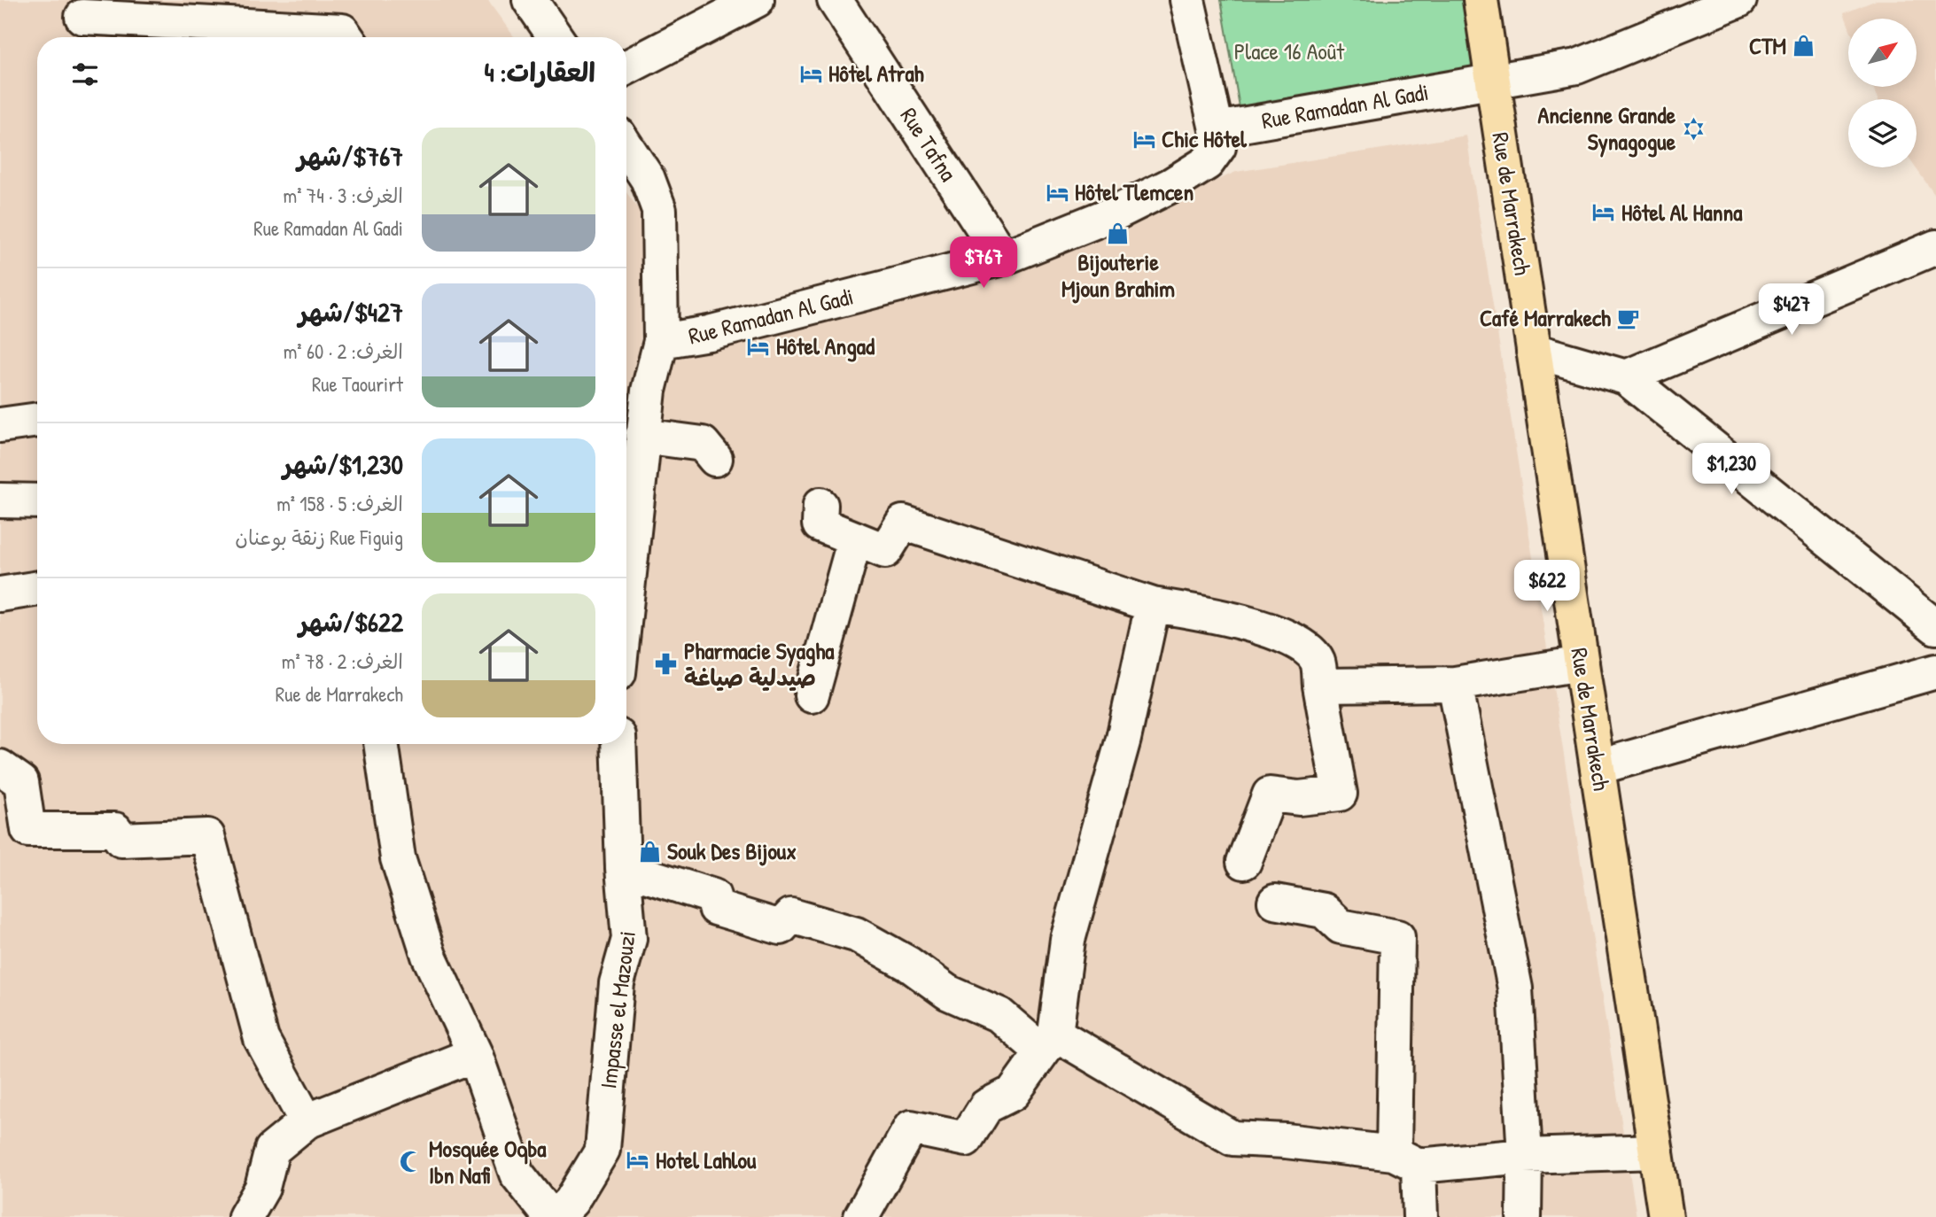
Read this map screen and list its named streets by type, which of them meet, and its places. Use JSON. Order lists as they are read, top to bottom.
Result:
{
  "streets": {
    "main road": ["Rue de Marrakech"],
    "street": ["Rue Ramadan Al Gadi", "Rue Tafna", "Impasse el Mazouzi"]
  },
  "crossings": [
    ["Rue Ramadan Al Gadi", "Rue Tafna"],
    ["Rue Ramadan Al Gadi", "Rue de Marrakech"]
  ],
  "parks": ["Place 16 Août"],
  "places": {
    "shop": ["CTM", "Bijouterie Mjoun Brahim", "Souk Des Bijoux"],
    "hotel": [
      "Hôtel Atrah",
      "Chic Hôtel",
      "Hôtel Tlemcen",
      "Hôtel Al Hanna",
      "Hôtel Angad",
      "Hotel Lahlou"
    ],
    "synagogue": ["Ancienne Grande Synagogue"],
    "cafe": ["Café Marrakech"],
    "pharmacy": ["Pharmacie Syagha صيدلية صياغة"],
    "mosque": ["Mosquée Oqba Ibn Nafi"]
  },
  "north": "top right",
  "page": {
    "heading": "العقارات: 4",
    "list": [
      {
        "name": "$767/شهر",
        "note": "الغرف: 3 · 74 m² · Rue Ramadan Al Gadi"
      },
      {
        "name": "$427/شهر",
        "note": "الغرف: 2 · 60 m² · Rue Taourirt"
      },
      {
        "name": "$1,230/شهر",
        "note": "الغرف: 5 · 158 m² · Rue Figuig زنقة بوعنان"
      },
      {
        "name": "$622/شهر",
        "note": "الغرف: 2 · 78 m² · Rue de Marrakech"
      }
    ],
    "price": [
      "$767",
      "$427",
      "$1,230",
      "$622"
    ]
  }
}
